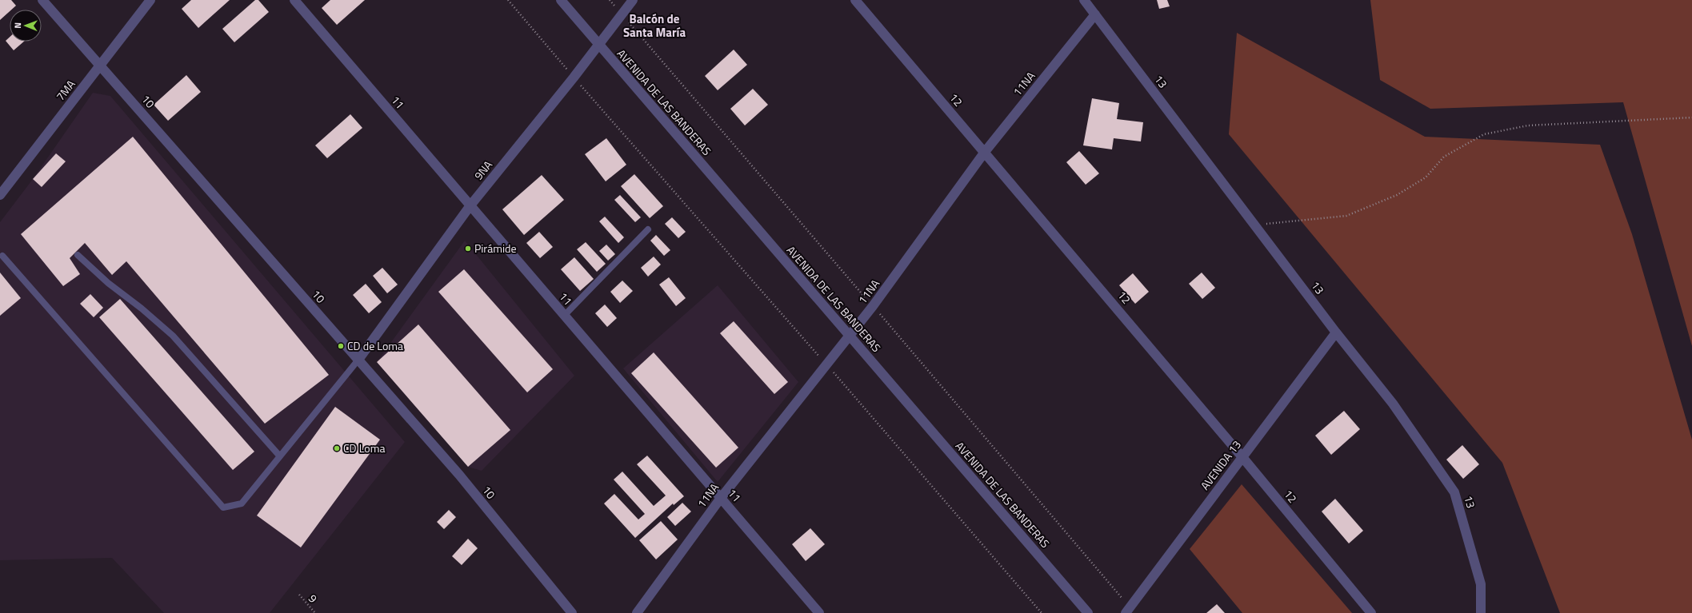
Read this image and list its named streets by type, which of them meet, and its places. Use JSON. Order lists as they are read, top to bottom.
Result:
{
  "streets": {
    "street": [
      "13",
      "11NA",
      "7MA",
      "12",
      "10",
      "11",
      "AVENIDA DE LAS BANDERAS",
      "9NA",
      "AVENIDA 13"
    ],
    "path": ["9"]
  },
  "crossings": [
    ["13", "11NA"],
    ["13", "AVENIDA 13"],
    ["11NA", "12"],
    ["11NA", "11"],
    ["11NA", "AVENIDA DE LAS BANDERAS"],
    ["7MA", "10"],
    ["12", "AVENIDA 13"],
    ["10", "9NA"],
    ["11", "9NA"],
    ["AVENIDA DE LAS BANDERAS", "9NA"]
  ],
  "districts": ["Balcón de Santa María"],
  "places": ["Pirámide", "CD de Loma", "CD Loma"],
  "north": "left"
}
